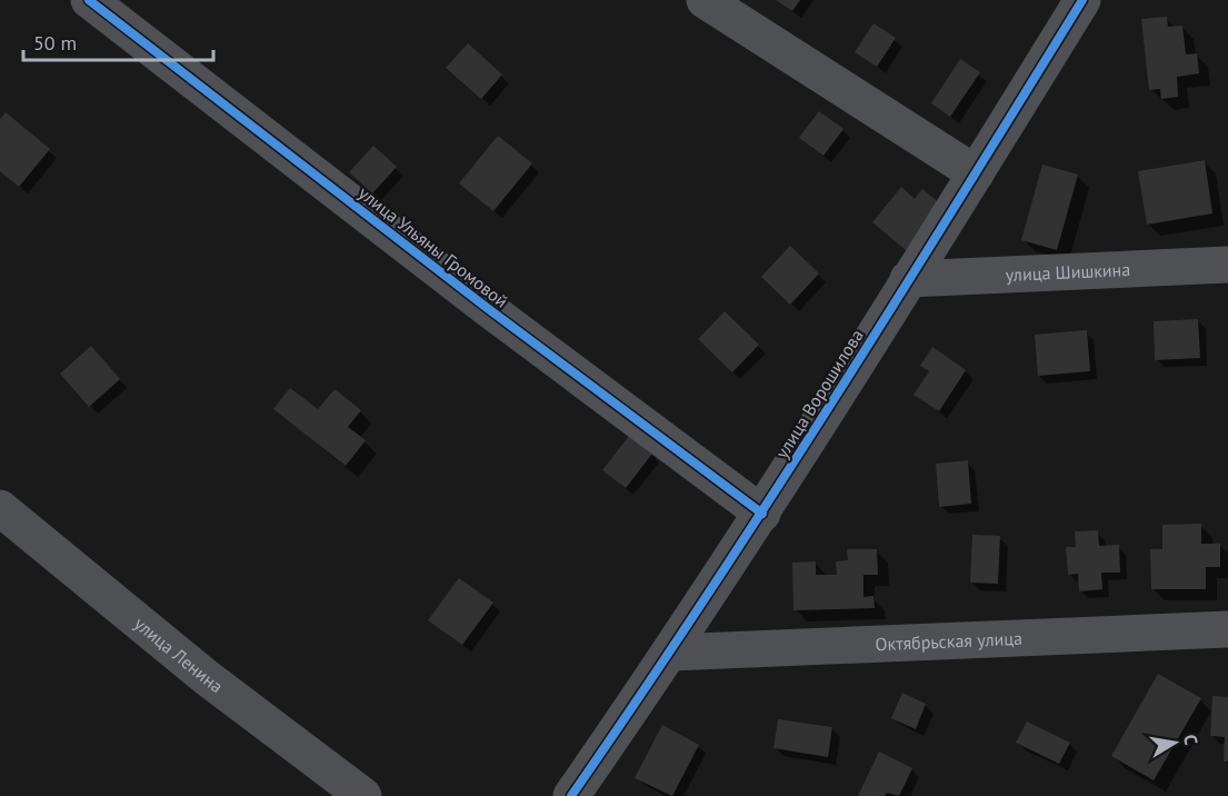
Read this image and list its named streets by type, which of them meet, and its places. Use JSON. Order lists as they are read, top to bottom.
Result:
{
  "streets": {
    "street": [
      "улица Ульяны Громовой",
      "улица Шишкина",
      "улица Ворошилова",
      "Октябрьская улица",
      "улица Ленина"
    ]
  },
  "crossings": [
    ["улица Ульяны Громовой", "улица Ворошилова"],
    ["улица Шишкина", "улица Ворошилова"],
    ["улица Ворошилова", "Октябрьская улица"]
  ],
  "scale_bar": "50 m",
  "north": "right"
}
